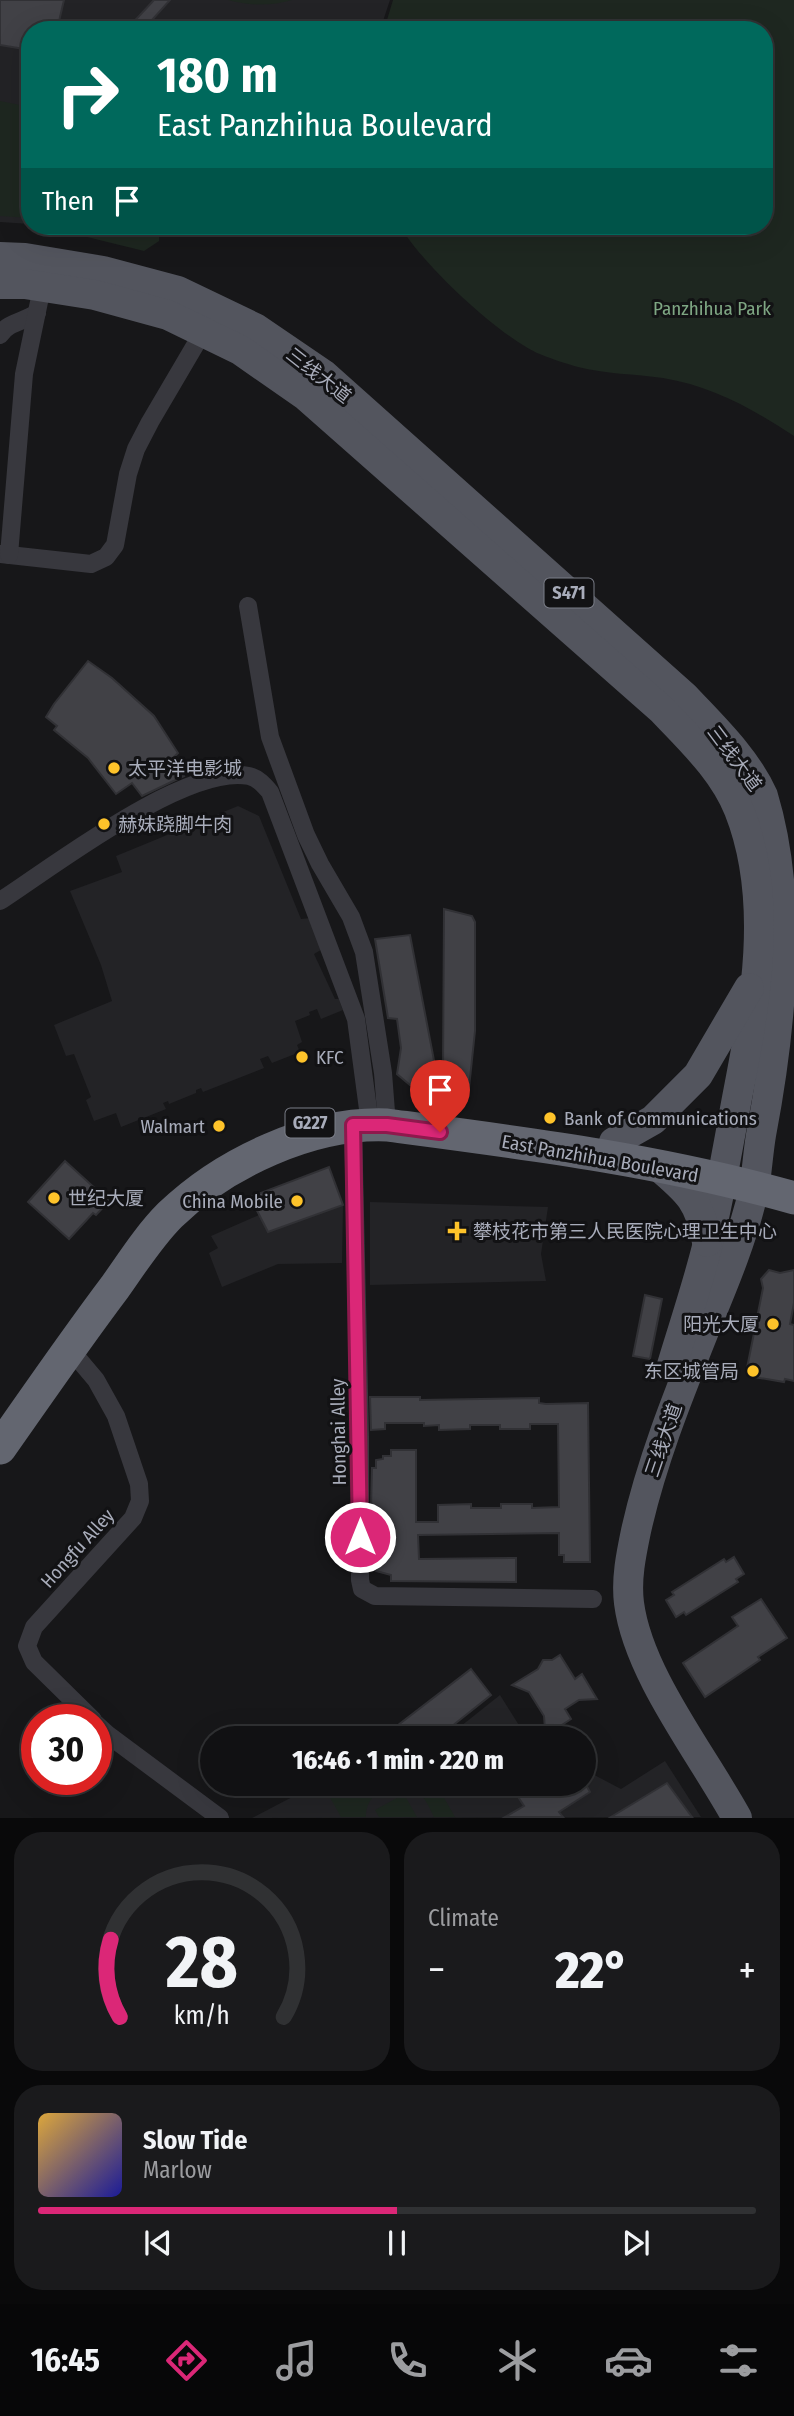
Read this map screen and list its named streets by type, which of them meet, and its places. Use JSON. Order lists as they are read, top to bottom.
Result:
{
  "streets": {
    "highway": ["G227", "East Panzhihua Boulevard"],
    "main road": ["三线大道", "S471"],
    "street": ["Honghai Alley", "Hongfu Alley"]
  },
  "crossings": [
    ["三线大道", "East Panzhihua Boulevard"],
    ["East Panzhihua Boulevard", "Honghai Alley"],
    ["East Panzhihua Boulevard", "Hongfu Alley"]
  ],
  "parks": ["Panzhihua Park"],
  "places": {
    "other": [
      "太平洋电影城",
      "赫妹跷脚牛肉",
      "KFC",
      "Bank of Communications",
      "Walmart",
      "世纪大厦",
      "China Mobile",
      "阳光大厦",
      "东区城管局"
    ],
    "health": ["攀枝花市第三人民医院心理卫生中心"]
  },
  "page": {
    "turn": ["180 m", "East Panzhihua Boulevard"],
    "then": "Then",
    "limit": "30",
    "trip": "16:46 · 1 min · 220 m",
    "tile": "Climate",
    "heat": ["−", "22°", "+"],
    "song": ["Slow Tide", "Marlow"],
    "tabs": "16:45",
    "gauge": ["28", "km/h"]
  }
}
